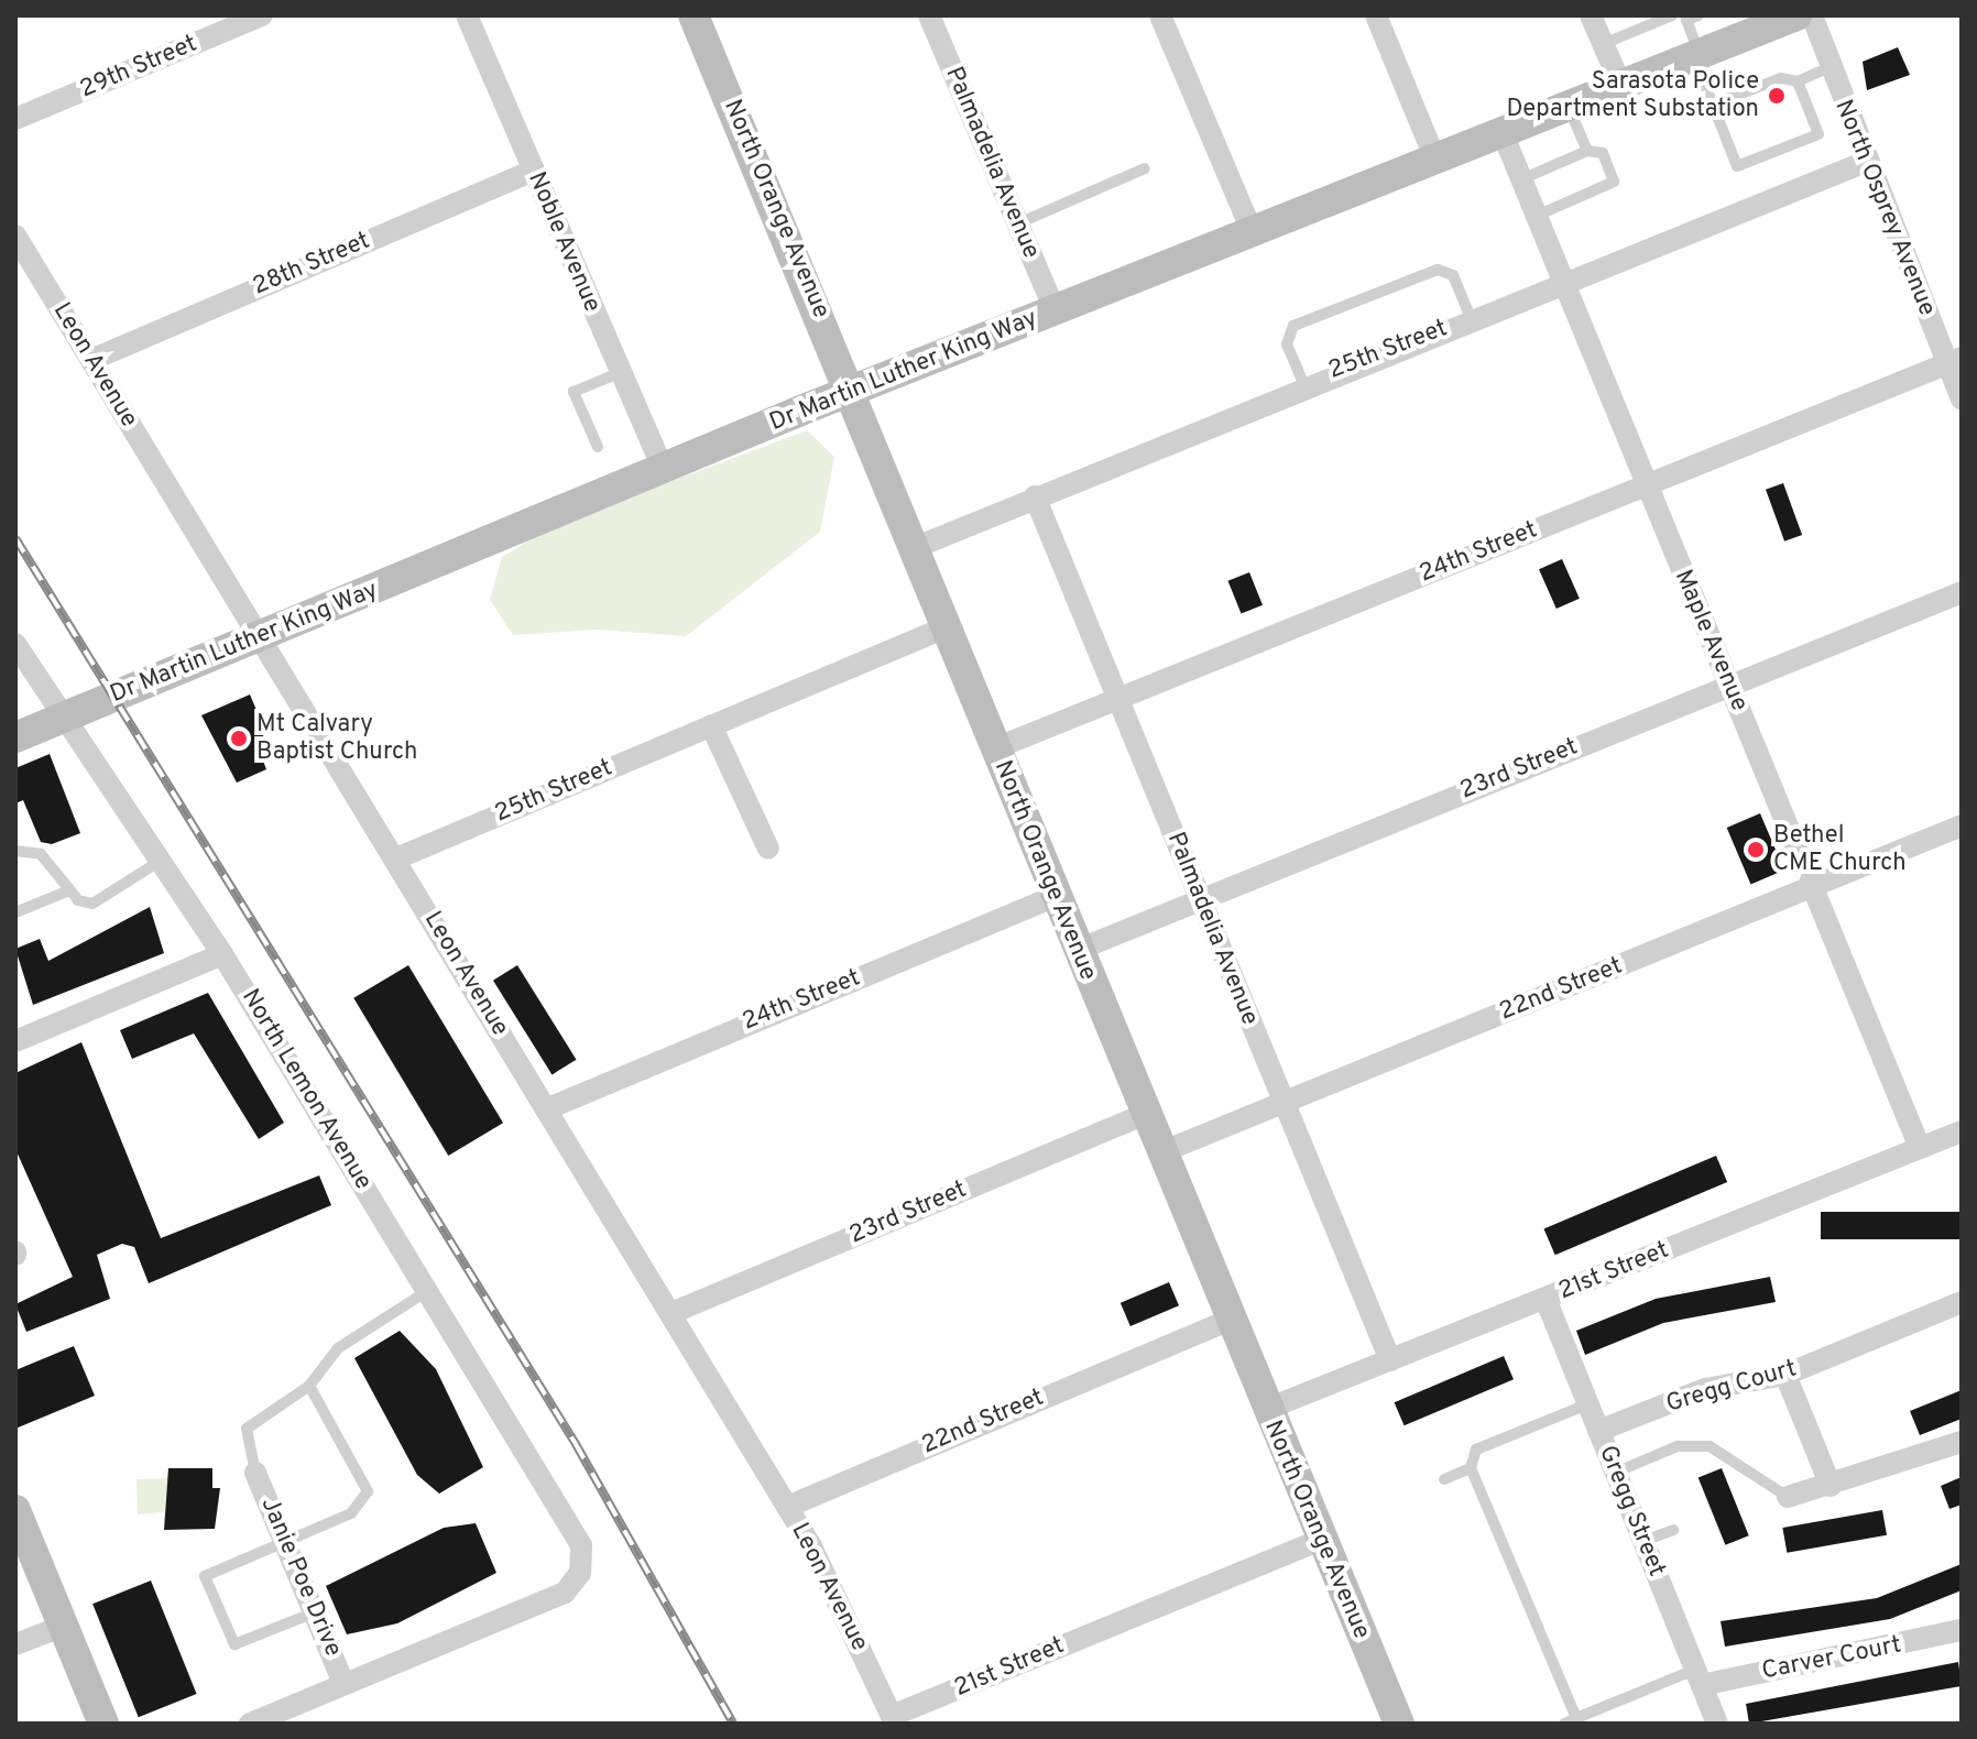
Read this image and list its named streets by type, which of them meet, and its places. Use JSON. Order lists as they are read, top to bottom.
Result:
{
  "streets": {
    "street": [
      "29th Street",
      "Palmadelia Avenue",
      "North Osprey Avenue",
      "North Orange Avenue",
      "Noble Avenue",
      "28th Street",
      "25th Street",
      "Leon Avenue",
      "Dr Martin Luther King Way",
      "24th Street",
      "Maple Avenue",
      "23rd Street",
      "22nd Street",
      "North Lemon Avenue",
      "21st Street",
      "Gregg Court",
      "Gregg Street",
      "Janie Poe Drive",
      "Carver Court"
    ]
  },
  "crossings": [
    ["Palmadelia Avenue", "25th Street"],
    ["Palmadelia Avenue", "Dr Martin Luther King Way"],
    ["Palmadelia Avenue", "24th Street"],
    ["Palmadelia Avenue", "23rd Street"],
    ["Palmadelia Avenue", "22nd Street"],
    ["Palmadelia Avenue", "21st Street"],
    ["North Osprey Avenue", "25th Street"],
    ["North Osprey Avenue", "24th Street"],
    ["North Orange Avenue", "25th Street"],
    ["North Orange Avenue", "Dr Martin Luther King Way"],
    ["North Orange Avenue", "24th Street"],
    ["North Orange Avenue", "23rd Street"],
    ["North Orange Avenue", "22nd Street"],
    ["North Orange Avenue", "21st Street"],
    ["Noble Avenue", "28th Street"],
    ["Noble Avenue", "Dr Martin Luther King Way"],
    ["28th Street", "Leon Avenue"],
    ["25th Street", "Leon Avenue"],
    ["25th Street", "Maple Avenue"],
    ["Leon Avenue", "Dr Martin Luther King Way"],
    ["Leon Avenue", "24th Street"],
    ["Leon Avenue", "23rd Street"],
    ["Leon Avenue", "22nd Street"],
    ["Leon Avenue", "21st Street"],
    ["Dr Martin Luther King Way", "Maple Avenue"],
    ["Dr Martin Luther King Way", "North Lemon Avenue"],
    ["24th Street", "Maple Avenue"],
    ["Maple Avenue", "23rd Street"],
    ["Maple Avenue", "22nd Street"],
    ["Maple Avenue", "21st Street"],
    ["North Lemon Avenue", "Janie Poe Drive"],
    ["21st Street", "Gregg Street"],
    ["Gregg Court", "Gregg Street"],
    ["Gregg Street", "Carver Court"]
  ],
  "places": ["Sarasota Police Department Substation", "Mt Calvary Baptist Church", "Bethel CME Church"]
}
